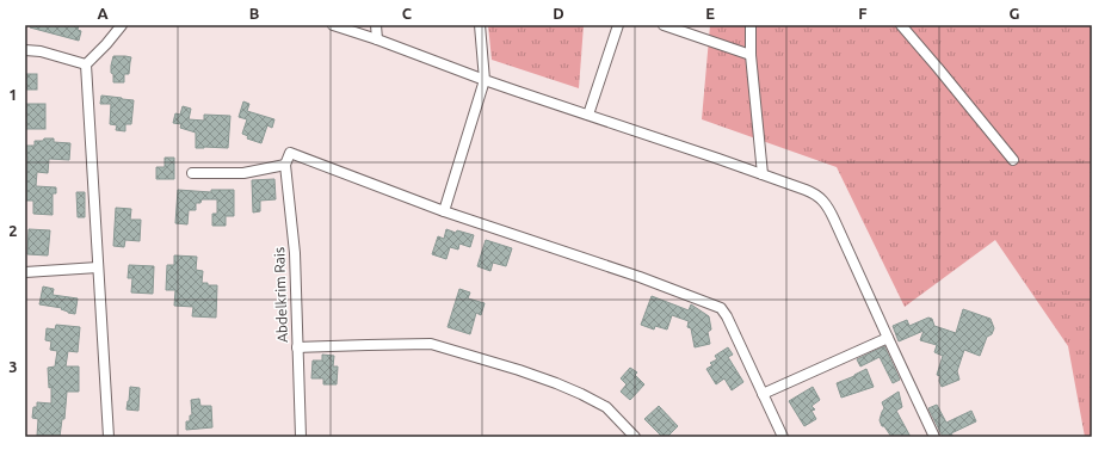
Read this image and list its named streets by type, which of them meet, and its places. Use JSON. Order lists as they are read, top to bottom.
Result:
{
  "streets": {
    "street": ["Abdelkrim Rais"]
  },
  "grid": {
    "columns": [
      "A",
      "B",
      "C",
      "D",
      "E",
      "F",
      "G"
    ],
    "rows": ["1", "2", "3"]
  }
}
